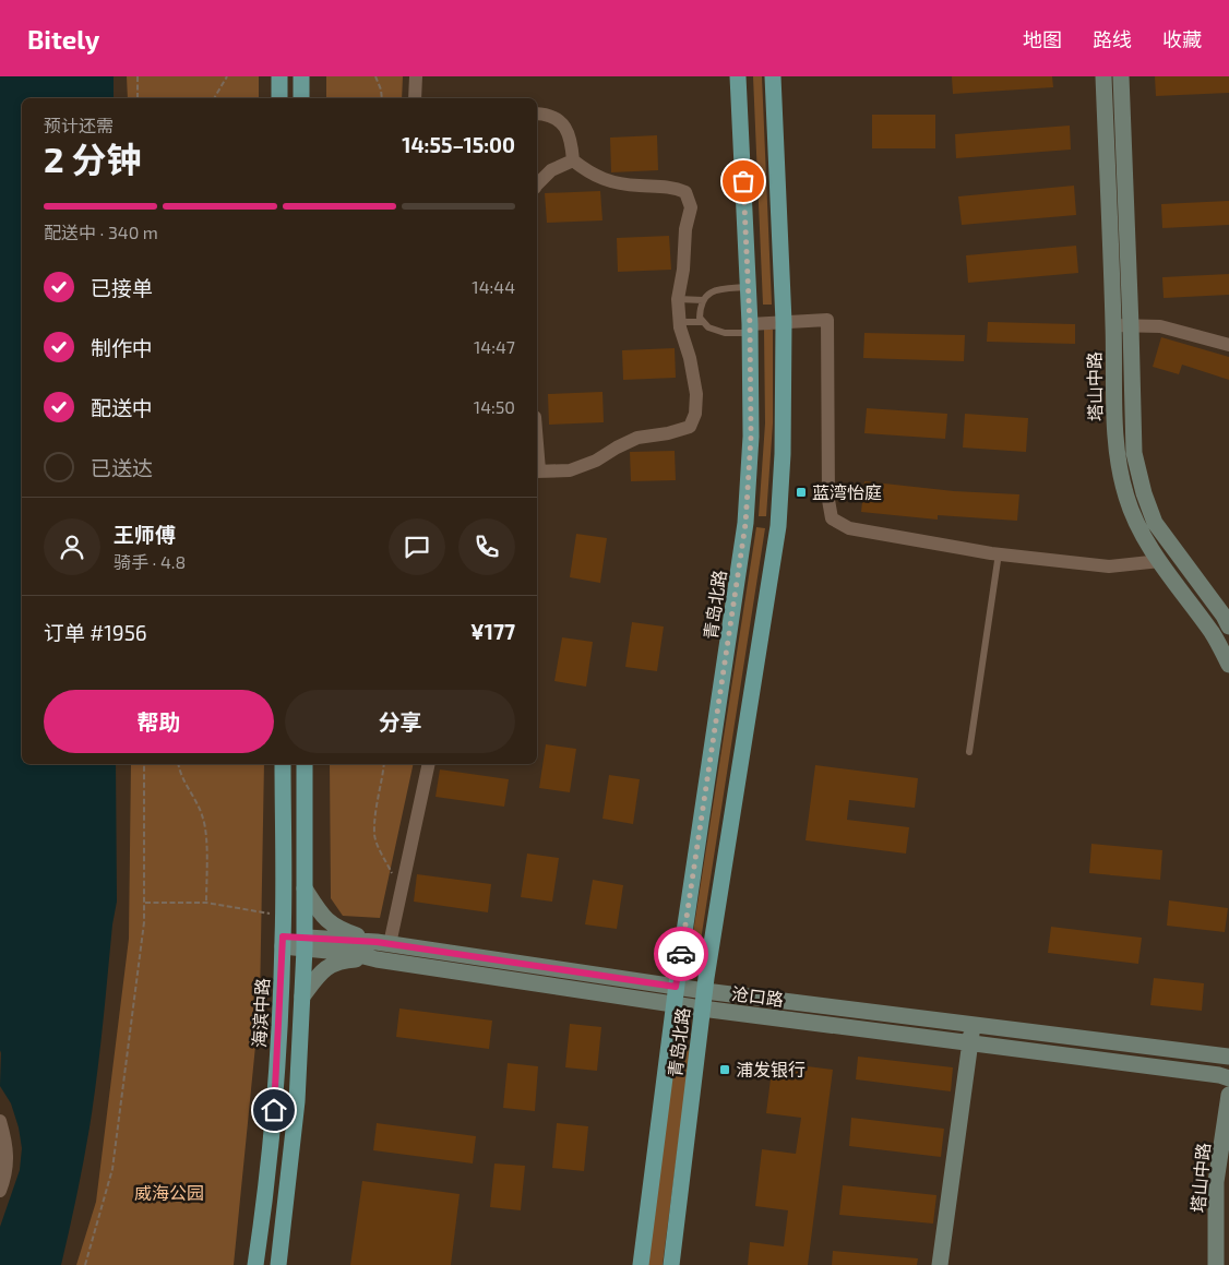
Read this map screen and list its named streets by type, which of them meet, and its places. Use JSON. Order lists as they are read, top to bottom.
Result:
{
  "streets": {
    "main road": [
      "塔山中路",
      "青岛北路",
      "沧口路",
      "海滨中路"
    ]
  },
  "crossings": [
    ["青岛北路", "沧口路"],
    ["沧口路", "海滨中路"]
  ],
  "parks": ["威海公园"],
  "places": {
    "transit": ["蓝湾怡庭", "浦发银行"]
  },
  "page": {
    "header": "Bitely",
    "nav": ["地图", "路线", "收藏"],
    "heading": ["2 分钟", "预计还需", "14:55–15:00"],
    "panel": [
      "王师傅",
      "骑手 · 4.8",
      "订单 #1956",
      "¥177"
    ],
    "bar": "配送中 · 340 m",
    "list": [
      ["已接单", "14:44"],
      ["制作中", "14:47"],
      ["配送中", "14:50"],
      "已送达"
    ],
    "buttons": ["帮助", "分享"]
  }
}
